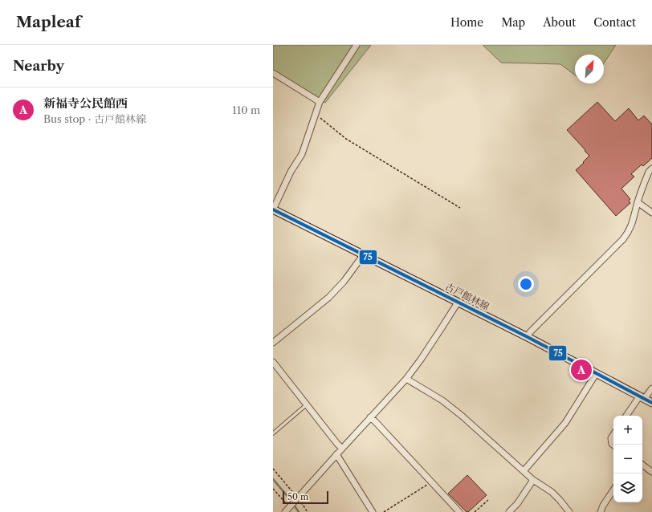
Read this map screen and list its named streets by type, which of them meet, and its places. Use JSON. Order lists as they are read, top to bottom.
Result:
{
  "streets": {
    "main road": ["古戸館林線"]
  },
  "lines": ["transit line 75"],
  "scale_bar": "50 m",
  "north": "top right",
  "page": {
    "header": "Mapleaf",
    "nav": [
      "Home",
      "Map",
      "About",
      "Contact"
    ],
    "heading": "Nearby",
    "list": [
      {
        "mark": "A",
        "name": "新福寺公民館西",
        "note": "Bus stop · 古戸館林線",
        "value": "110 m"
      }
    ],
    "pins": "A",
    "map_buttons": ["+", "−"],
    "scale": "50 m"
  }
}
